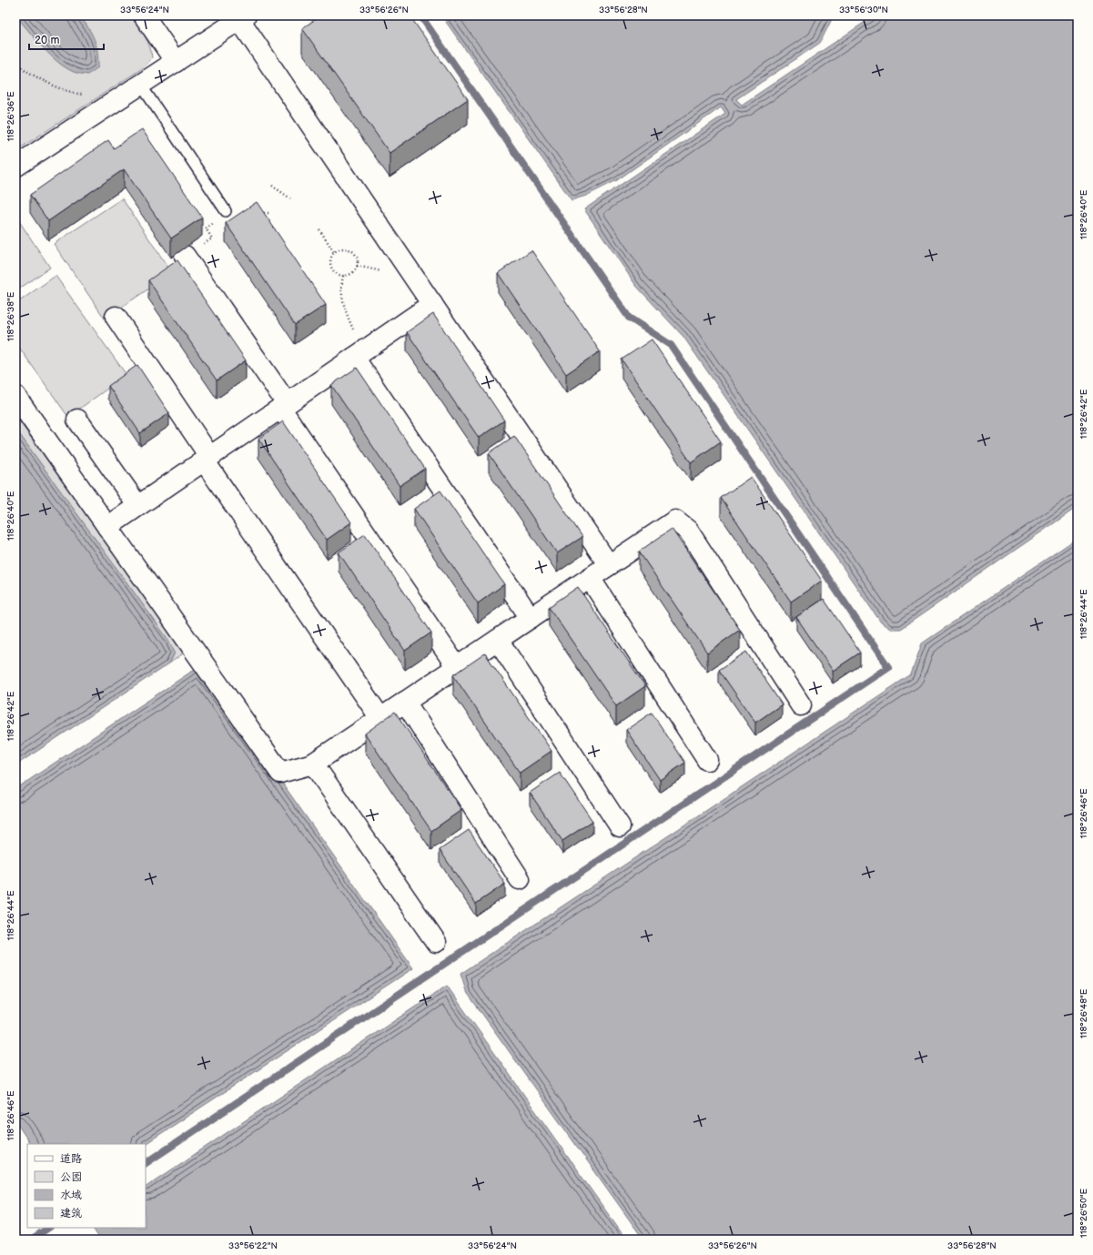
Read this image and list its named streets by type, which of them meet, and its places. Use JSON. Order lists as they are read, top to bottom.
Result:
{
  "legend": [
    "道路",
    "公园",
    "水域",
    "建筑"
  ],
  "scale_bar": "20 m",
  "coordinates": [
    "33°56'24\"N",
    "33°56'26\"N",
    "33°56'28\"N",
    "33°56'30\"N",
    "118°26'36\"E",
    "118°26'40\"E",
    "118°26'38\"E",
    "118°26'42\"E",
    "118°26'44\"E",
    "118°26'46\"E",
    "118°26'48\"E",
    "118°26'50\"E",
    "33°56'22\"N"
  ]
}
